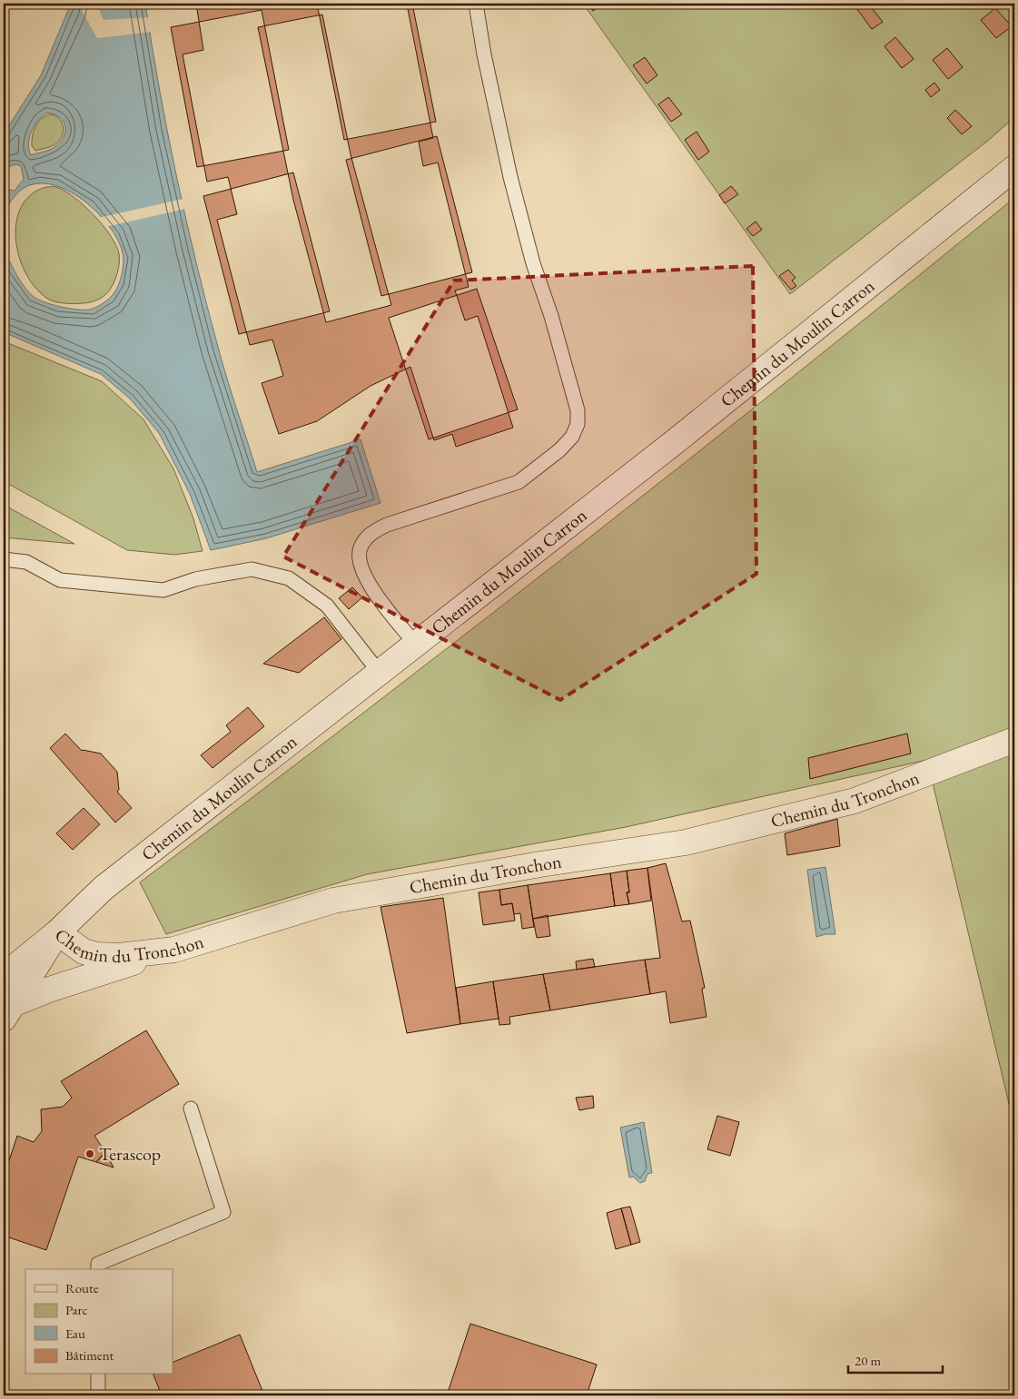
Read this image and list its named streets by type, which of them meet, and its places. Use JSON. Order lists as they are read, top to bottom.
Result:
{
  "streets": {
    "street": ["Chemin du Moulin Carron", "Chemin du Tronchon"]
  },
  "crossings": [
    ["Chemin du Moulin Carron", "Chemin du Tronchon"]
  ],
  "places": ["Terascop"],
  "legend": [
    "Route",
    "Parc",
    "Eau",
    "Bâtiment"
  ],
  "scale_bar": "20 m"
}
